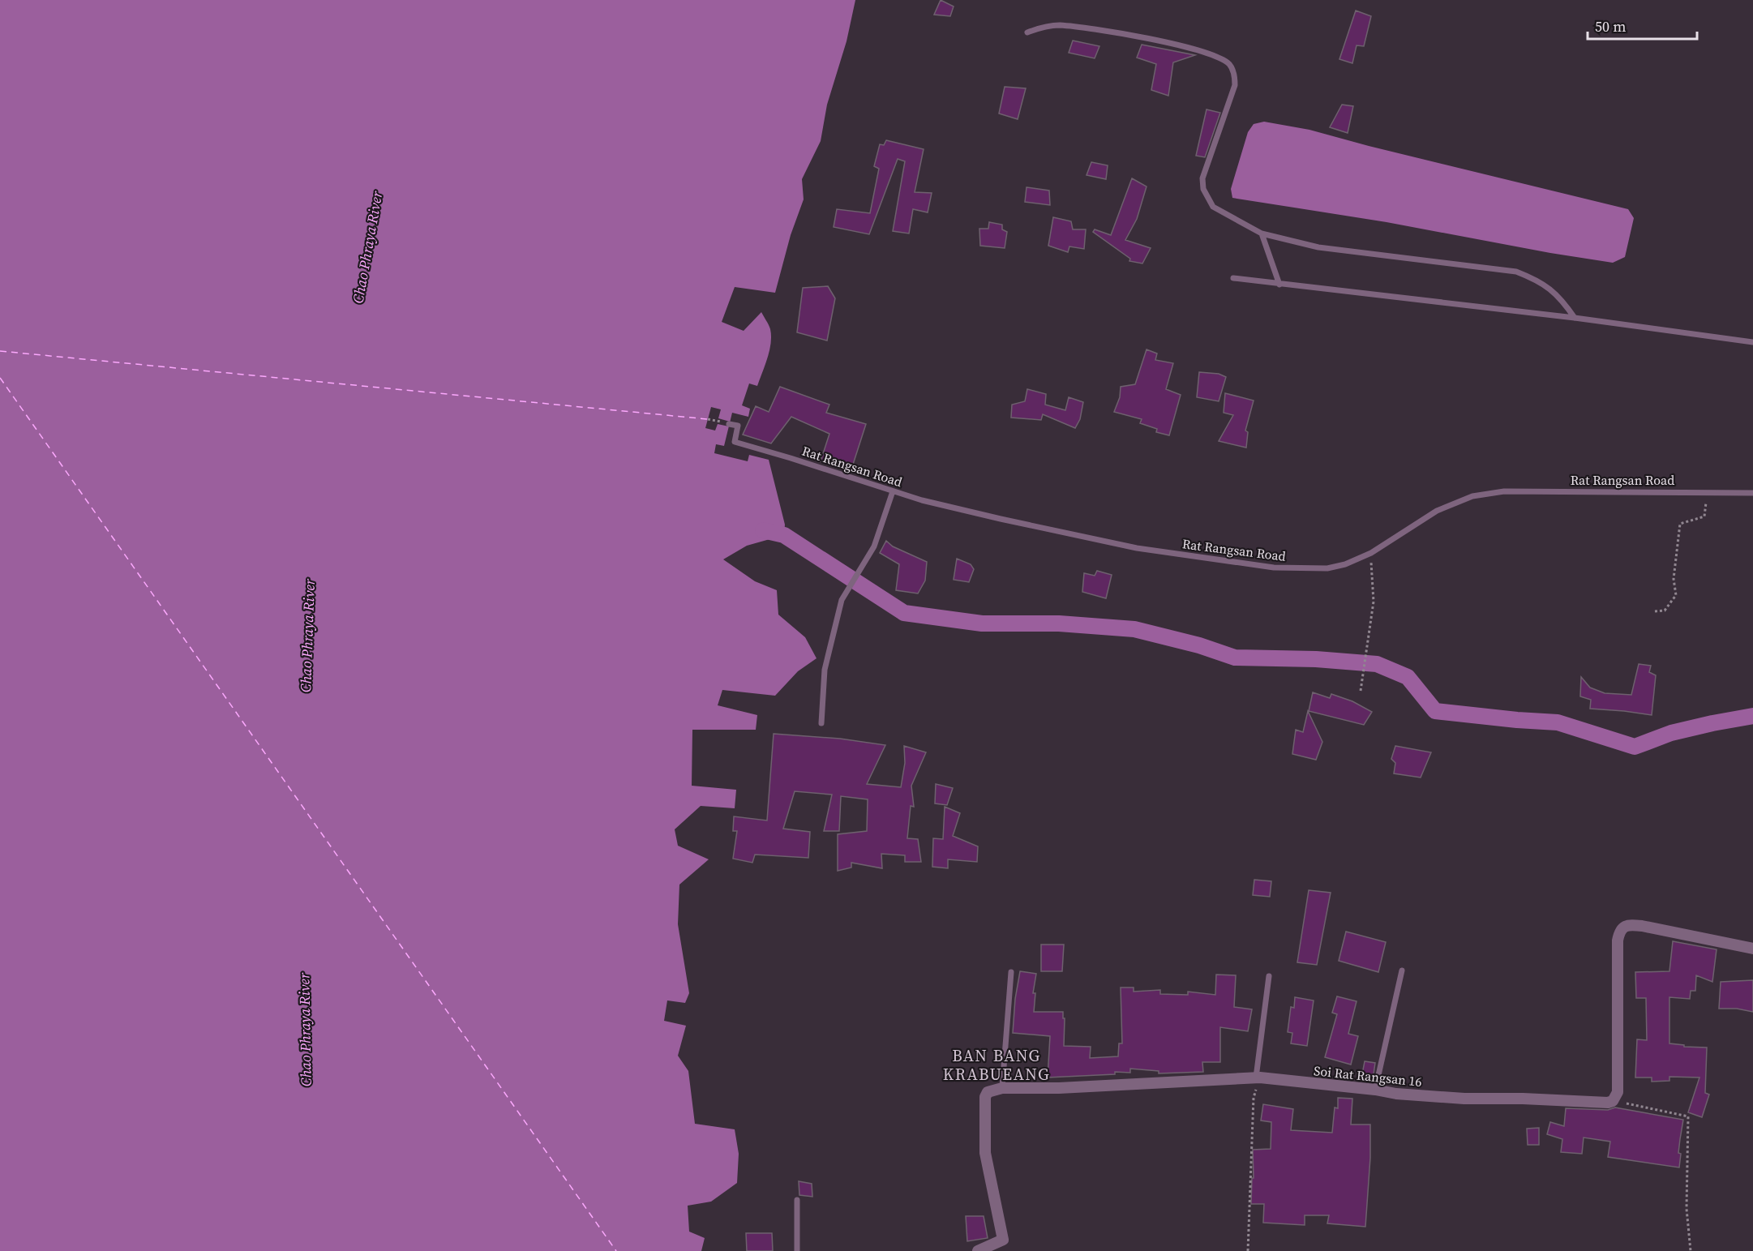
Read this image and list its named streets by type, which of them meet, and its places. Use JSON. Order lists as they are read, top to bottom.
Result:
{
  "streets": {
    "street": ["Soi Rat Rangsan 16"],
    "lane": ["Rat Rangsan Road"]
  },
  "districts": ["BAN BANG KRABUEANG"],
  "water": ["Chao Phraya River"],
  "scale_bar": "50 m"
}
